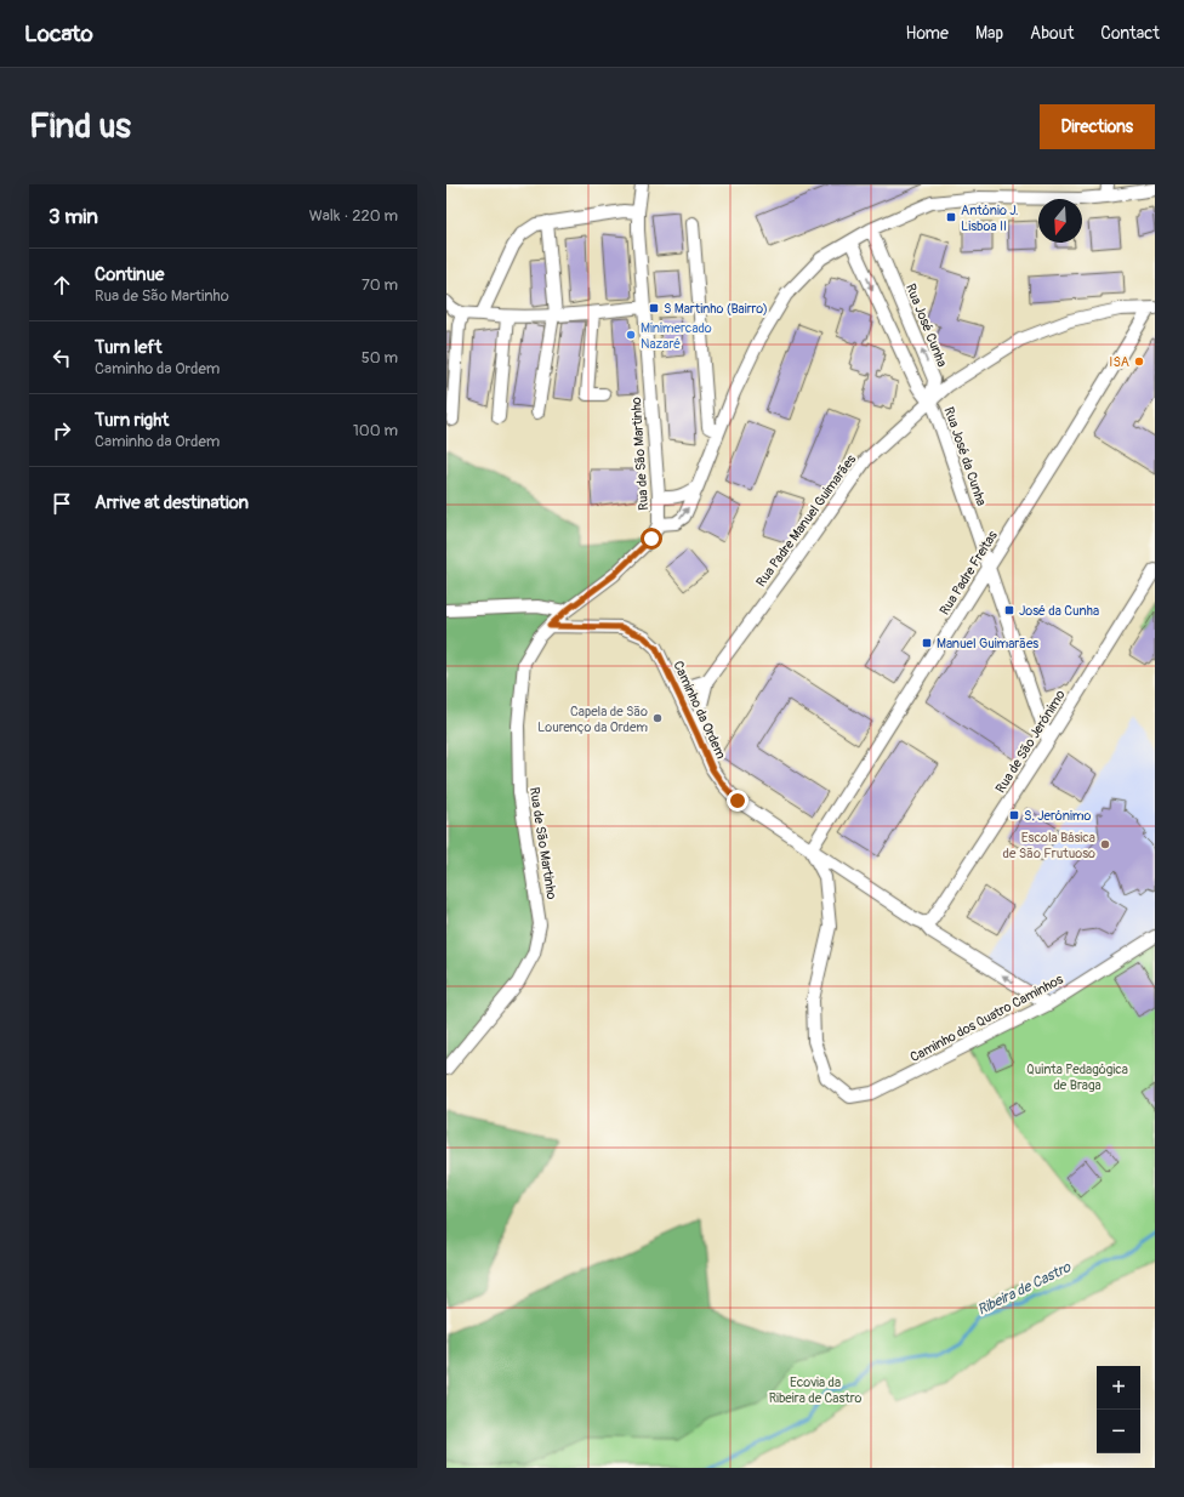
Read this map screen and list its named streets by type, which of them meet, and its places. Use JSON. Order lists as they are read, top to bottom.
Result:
{
  "streets": {
    "street": [
      "Rua José Cunha",
      "Rua de São Martinho",
      "Rua José da Cunha",
      "Rua Padre Manuel Guimarães",
      "Rua Padre Freitas",
      "Caminho da Ordem",
      "Rua de São Jerónimo",
      "Caminho dos Quatro Caminhos"
    ]
  },
  "crossings": [
    ["Rua José Cunha", "Rua José da Cunha"],
    ["Rua José Cunha", "Rua Padre Manuel Guimarães"],
    ["Rua de São Martinho", "Caminho da Ordem"],
    ["Rua José da Cunha", "Rua Padre Manuel Guimarães"],
    ["Rua José da Cunha", "Rua Padre Freitas"],
    ["Rua José da Cunha", "Rua de São Jerónimo"],
    ["Rua Padre Manuel Guimarães", "Rua Padre Freitas"],
    ["Rua Padre Manuel Guimarães", "Caminho da Ordem"],
    ["Rua Padre Freitas", "Caminho da Ordem"],
    ["Caminho da Ordem", "Rua de São Jerónimo"],
    ["Caminho da Ordem", "Caminho dos Quatro Caminhos"]
  ],
  "water": ["Ribeira de Castro"],
  "parks": ["Quinta Pedagógica de Braga", "Ecovia da Ribeira de Castro"],
  "places": {
    "transit": [
      "António J. Lisboa II",
      "S Martinho (Bairro)",
      "José da Cunha",
      "Manuel Guimarães",
      "S. Jerónimo"
    ],
    "other": [
      "Minimercado Nazaré",
      "ISA",
      "Capela de São Lourenço da Ordem",
      "Escola Básica de São Frutuoso"
    ]
  },
  "north": "bottom",
  "page": {
    "header": "Locato",
    "nav": [
      "Home",
      "Map",
      "About",
      "Contact"
    ],
    "buttons": "Directions",
    "title": "Find us",
    "heading": ["3 min", "Walk · 220 m"],
    "list": [
      ["Continue", "Rua de São Martinho", "70 m"],
      ["Turn left", "Caminho da Ordem", "50 m"],
      ["Turn right", "Caminho da Ordem", "100 m"],
      "Arrive at destination"
    ],
    "map_buttons": ["+", "−"]
  }
}
